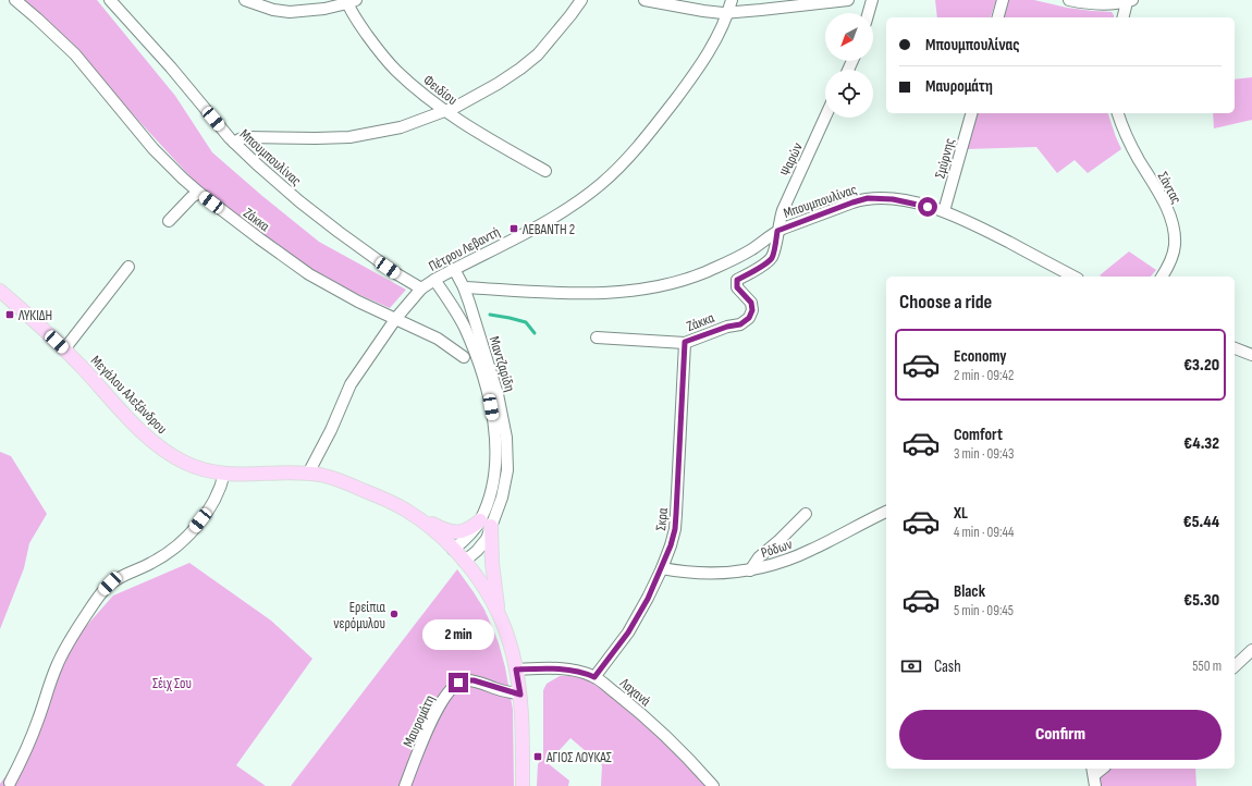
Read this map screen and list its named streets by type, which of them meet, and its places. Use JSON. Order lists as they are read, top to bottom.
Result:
{
  "streets": {
    "main road": ["Μεγάλου Αλεξάνδρου"],
    "street": [
      "Φειδίου",
      "Μπουμπουλίνας",
      "Σμύρνης",
      "Ψαρών",
      "Σάντας",
      "Ζάκκα",
      "Πέτρου Λεβαντή",
      "Μαντζαρίδη",
      "Σκρα",
      "Ρόδων",
      "Λαχανά",
      "Μαυρομάτη"
    ]
  },
  "crossings": [
    ["Μπουμπουλίνας", "Σμύρνης"],
    ["Μπουμπουλίνας", "Ψαρών"],
    ["Μπουμπουλίνας", "Ζάκκα"],
    ["Μπουμπουλίνας", "Πέτρου Λεβαντή"],
    ["Μπουμπουλίνας", "Μαντζαρίδη"],
    ["Ψαρών", "Ζάκκα"],
    ["Ζάκκα", "Πέτρου Λεβαντή"],
    ["Ζάκκα", "Σκρα"],
    ["Πέτρου Λεβαντή", "Μαντζαρίδη"],
    ["Πέτρου Λεβαντή", "Μεγάλου Αλεξάνδρου"],
    ["Μαντζαρίδη", "Μεγάλου Αλεξάνδρου"],
    ["Μεγάλου Αλεξάνδρου", "Λαχανά"],
    ["Μεγάλου Αλεξάνδρου", "Μαυρομάτη"],
    ["Σκρα", "Ρόδων"],
    ["Σκρα", "Λαχανά"]
  ],
  "parks": ["Σέιχ Σου"],
  "places": {
    "transit": ["ΛΕΒΑΝΤΗ 2", "ΛΥΚΙΔΗ", "ΑΓΙΟΣ ΛΟΥΚΑΣ"],
    "other": ["Ερείπια νερόμυλου"]
  },
  "north": "bottom left",
  "page": {
    "banner": ["Μπουμπουλίνας", "Μαυρομάτη"],
    "heading": "Choose a ride",
    "list": [
      {
        "name": "Economy",
        "note": "2 min · 09:42",
        "value": "€3.20"
      },
      {
        "name": "Comfort",
        "note": "3 min · 09:43",
        "value": "€4.32"
      },
      {
        "name": "XL",
        "note": "4 min · 09:44",
        "value": "€5.44"
      },
      {
        "name": "Black",
        "note": "5 min · 09:45",
        "value": "€5.30"
      }
    ],
    "bubble": "2 min",
    "pay": ["Cash", "550 m"],
    "buttons": "Confirm"
  }
}
